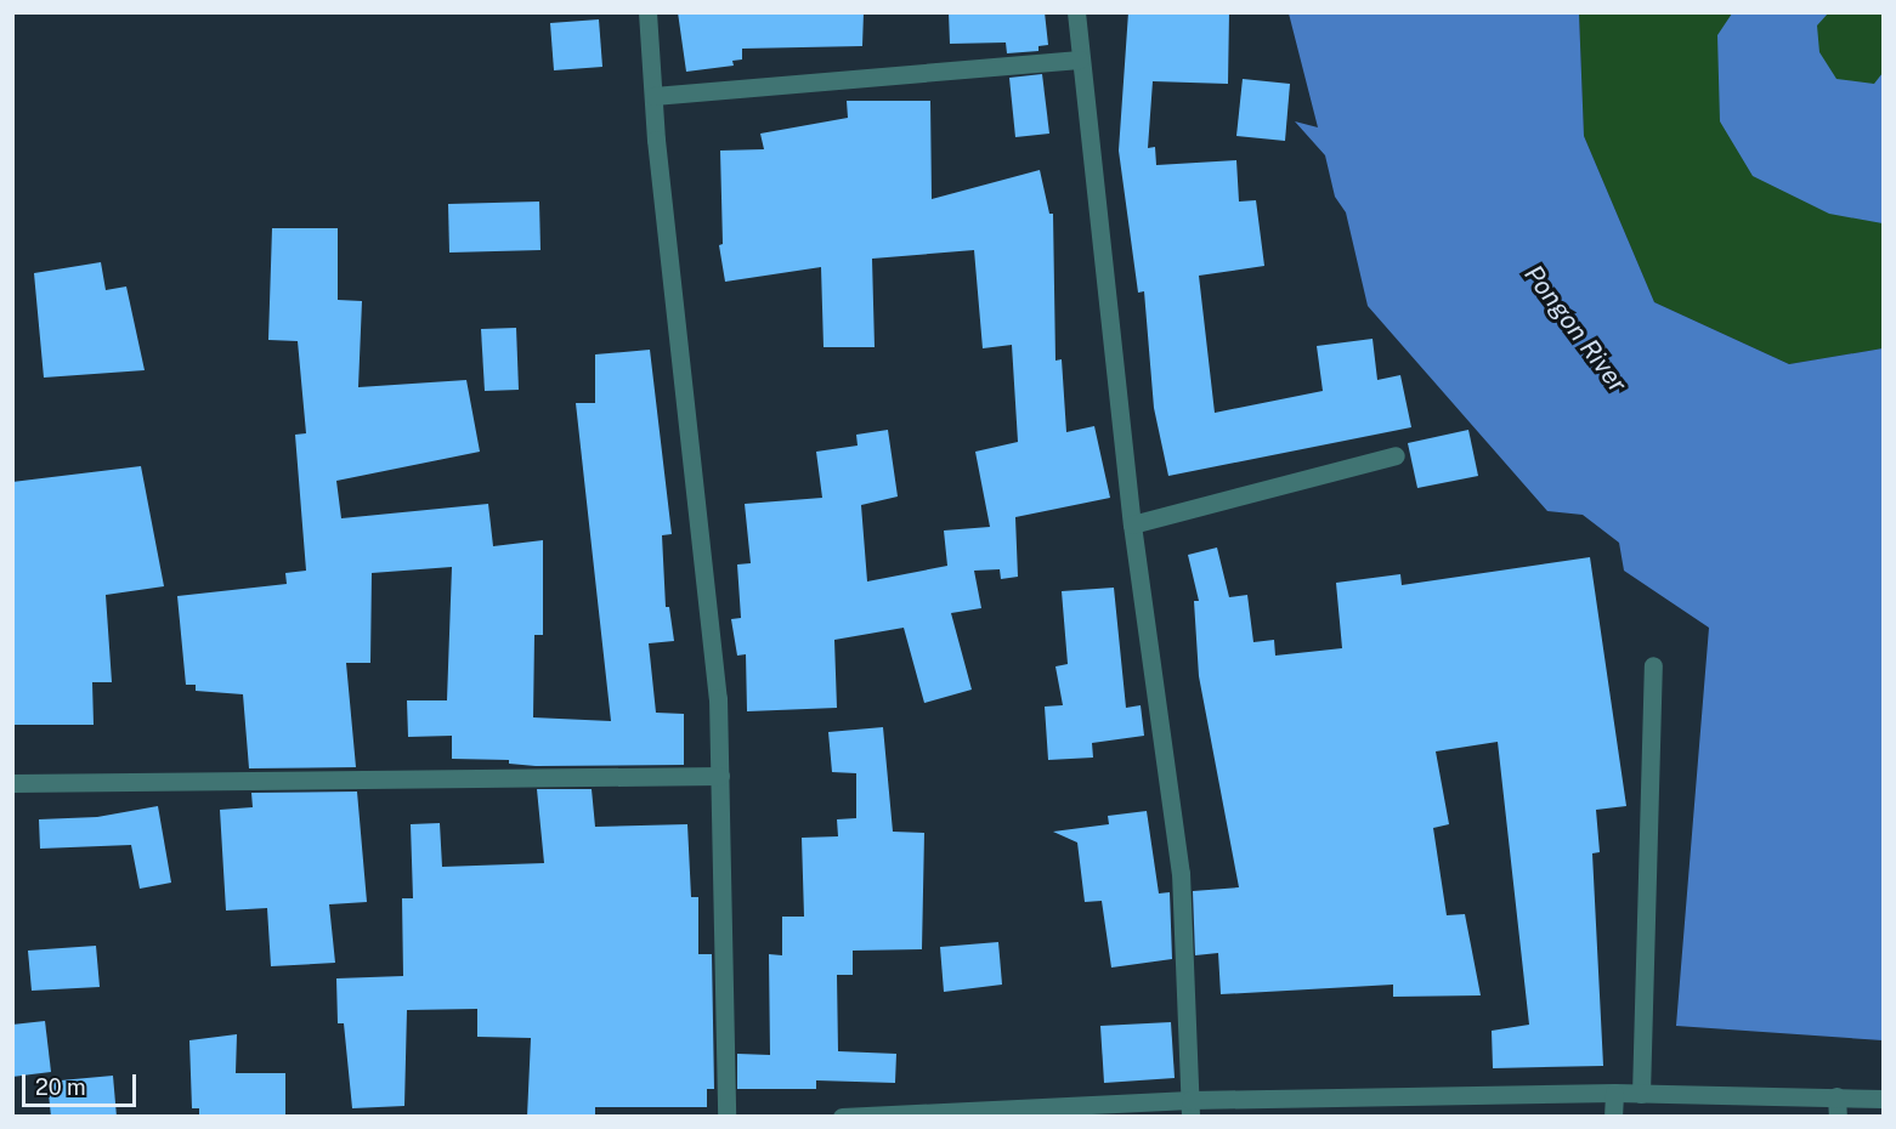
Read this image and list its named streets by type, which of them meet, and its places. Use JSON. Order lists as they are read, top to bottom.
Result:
{
  "water": ["Pongon River"],
  "scale_bar": "20 m"
}
